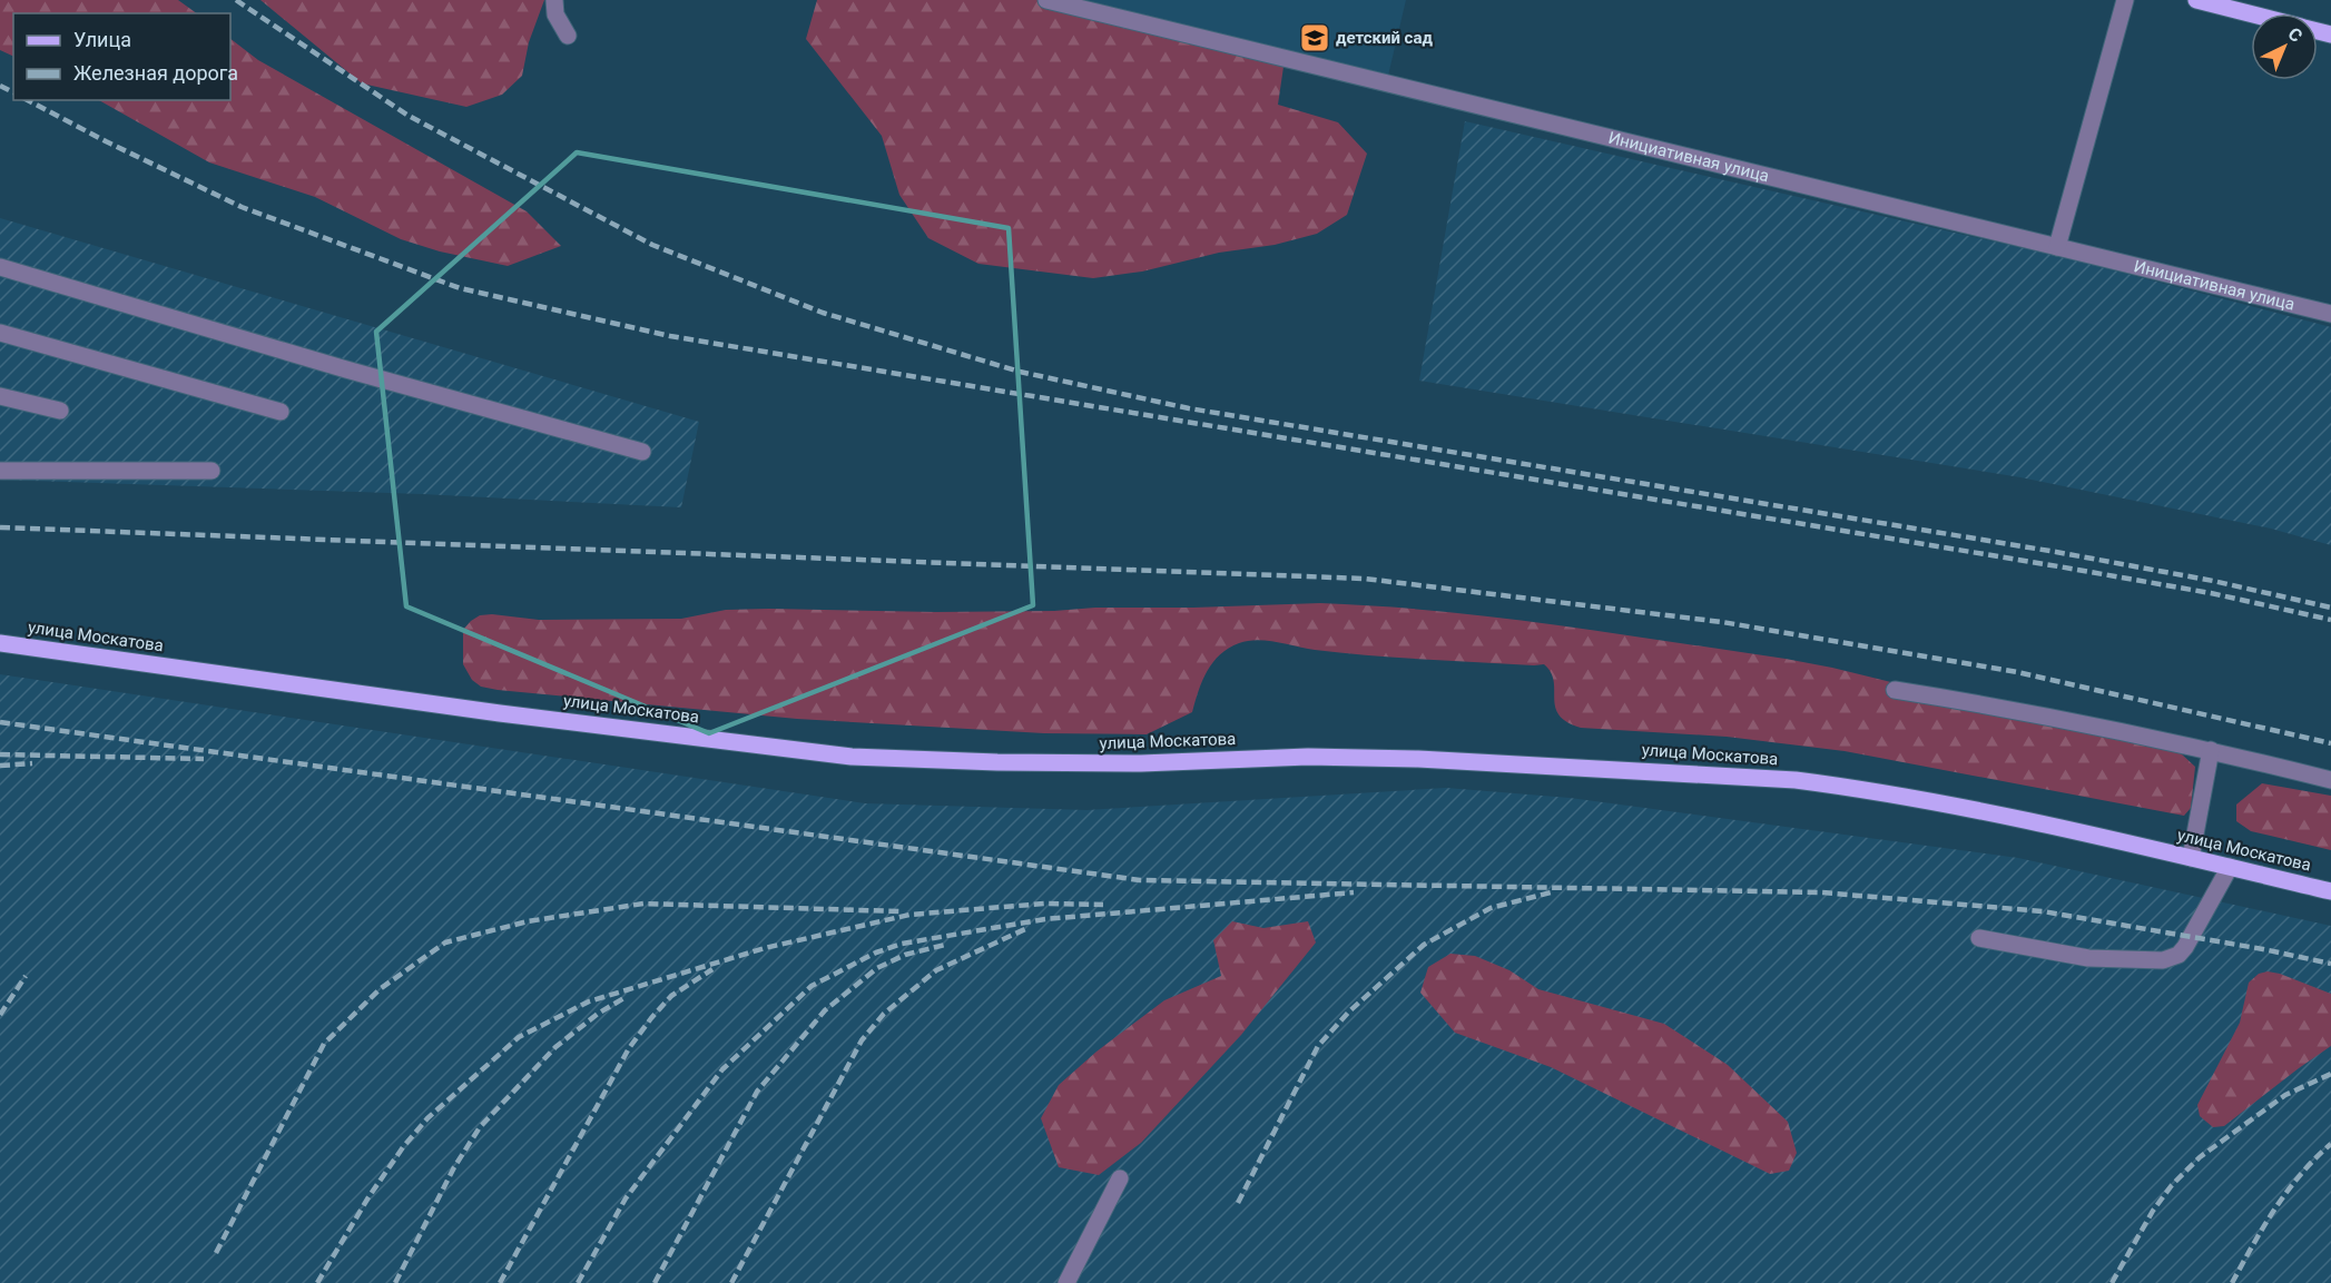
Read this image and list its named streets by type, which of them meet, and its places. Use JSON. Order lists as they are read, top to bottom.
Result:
{
  "streets": {
    "main road": ["улица Москатова"],
    "street": ["Инициативная улица"]
  },
  "places": {
    "school or university": ["детский сад"]
  },
  "legend": ["Улица", "Железная дорога"],
  "north": "top right"
}
